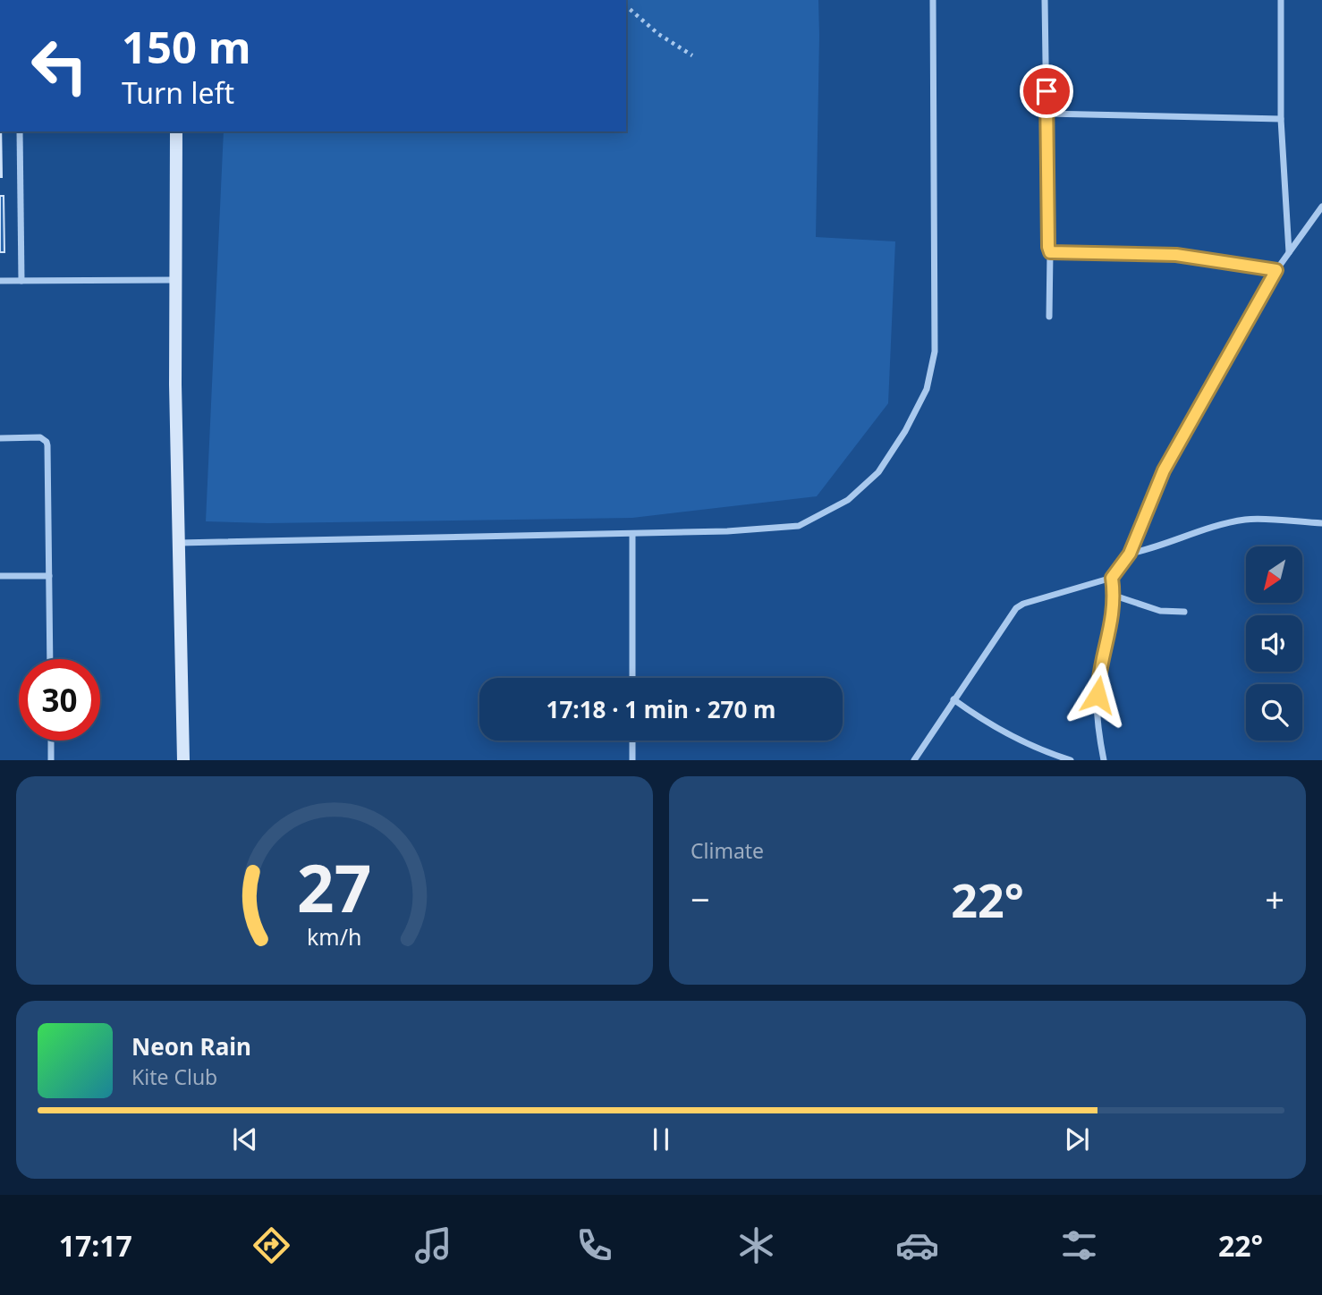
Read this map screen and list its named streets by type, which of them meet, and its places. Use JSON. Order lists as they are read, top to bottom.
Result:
{
  "north": "bottom left",
  "page": {
    "turn": ["150 m", "Turn left"],
    "limit": "30",
    "trip": "17:18 · 1 min · 270 m",
    "tile": "Climate",
    "heat": ["−", "22°", "+"],
    "song": ["Neon Rain", "Kite Club"],
    "tabs": ["17:17", "22°"],
    "gauge": ["27", "km/h"]
  }
}
